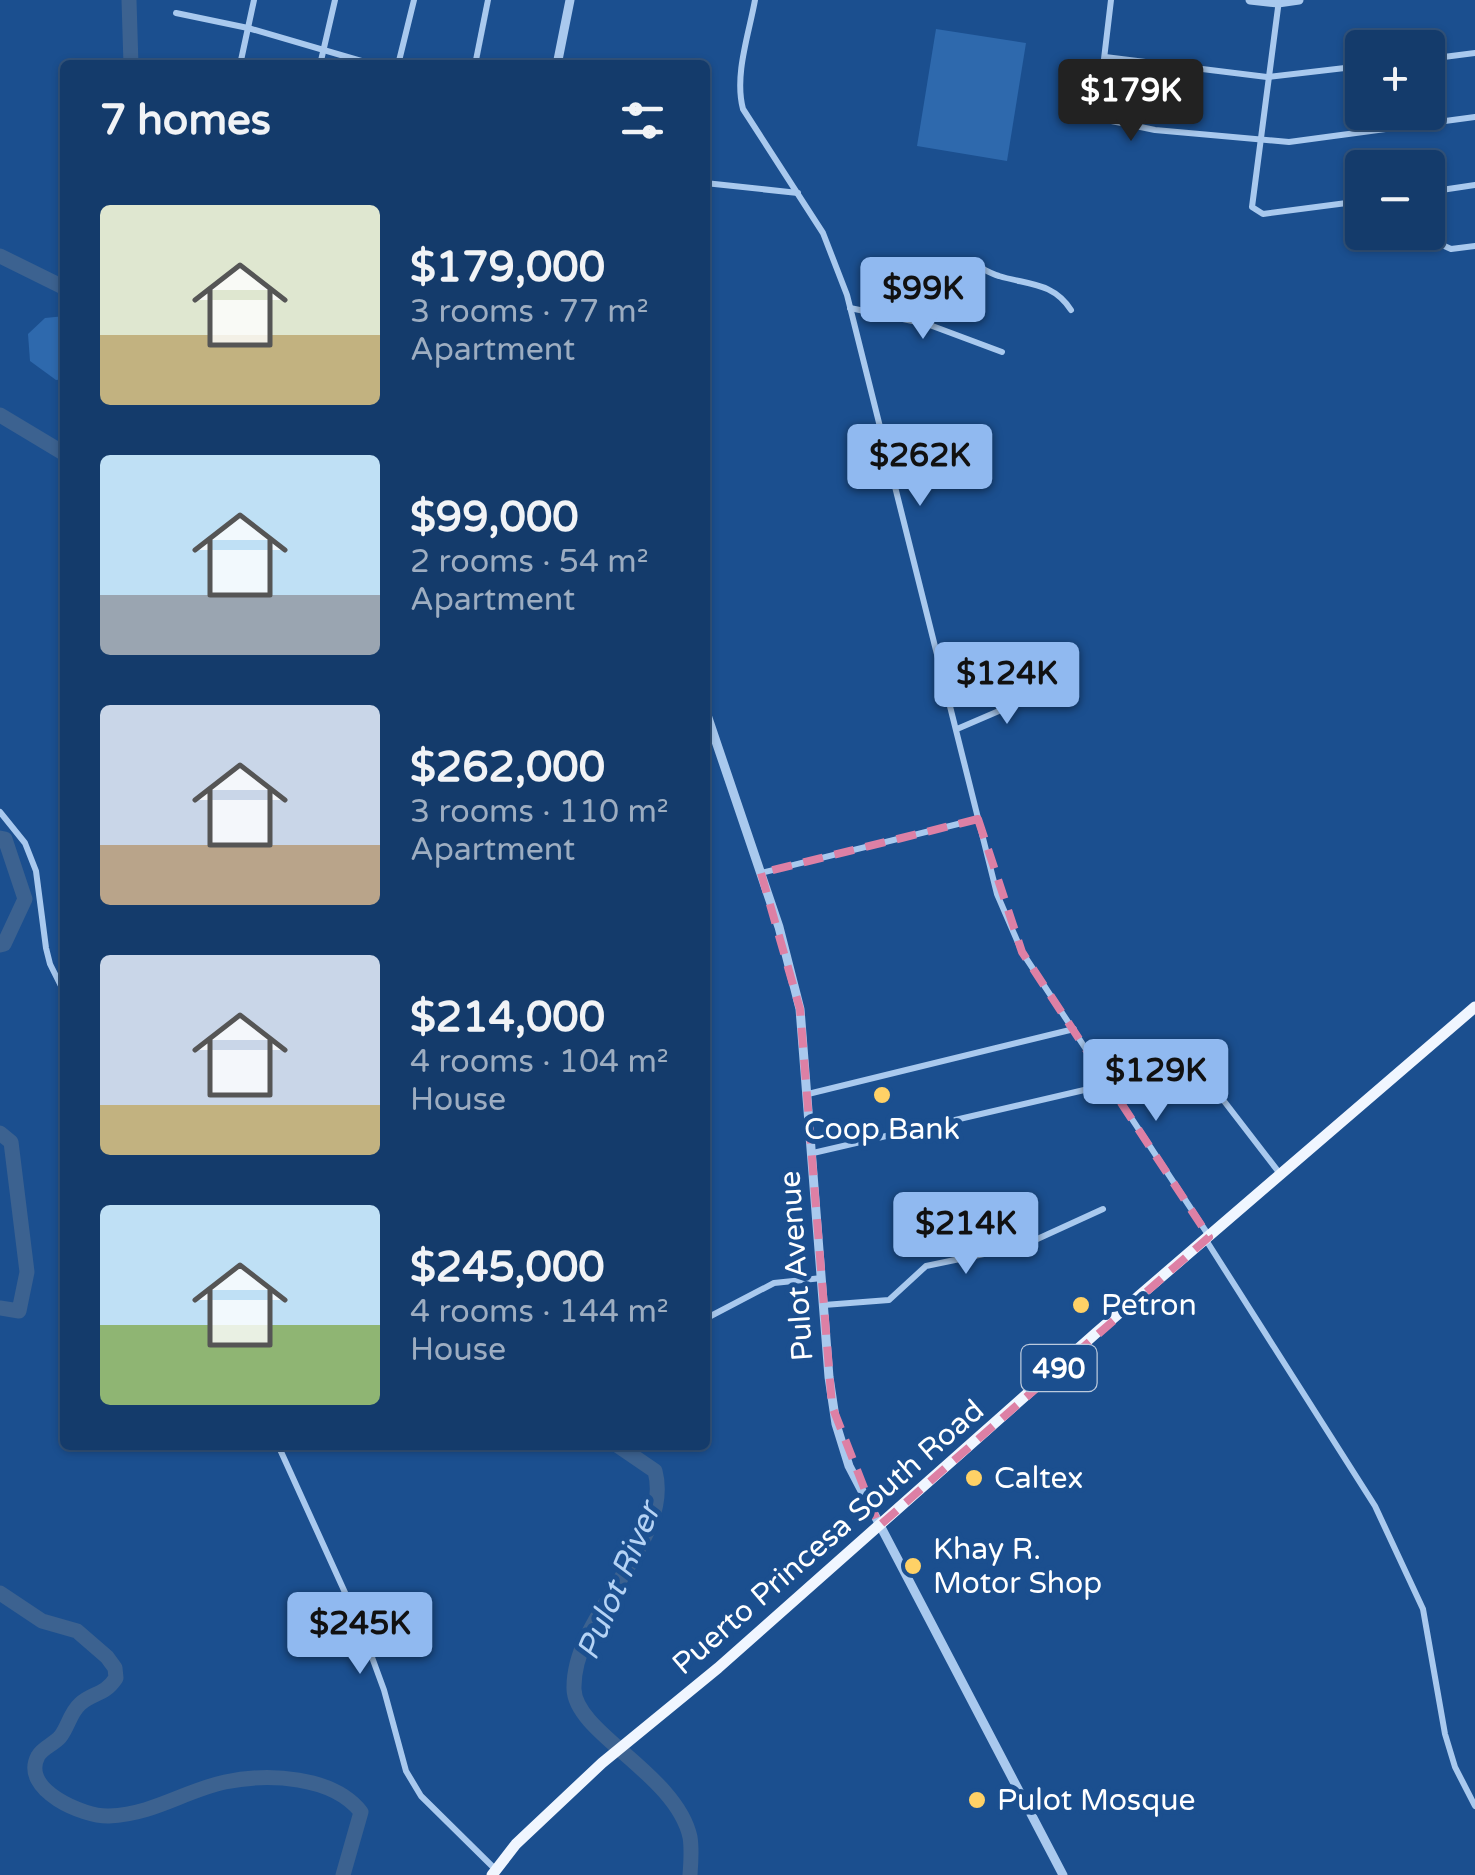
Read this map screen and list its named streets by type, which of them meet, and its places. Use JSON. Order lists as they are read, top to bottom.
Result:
{
  "streets": {
    "main road": ["490", "Puerto Princesa South Road"],
    "street": ["Pulot Avenue"]
  },
  "crossings": [
    ["Pulot Avenue", "Puerto Princesa South Road"]
  ],
  "water": ["Pulot River"],
  "places": [
    "Coop Bank",
    "Petron",
    "Caltex",
    "Khay R. Motor Shop",
    "Pulot Mosque"
  ],
  "page": {
    "map_buttons": ["+", "−"],
    "price": [
      "$179K",
      "$99K",
      "$262K",
      "$124K",
      "$129K",
      "$214K",
      "$245K"
    ],
    "heading": "7 homes",
    "list": [
      {
        "name": "$179,000",
        "note": "3 rooms · 77 m² · Apartment"
      },
      {
        "name": "$99,000",
        "note": "2 rooms · 54 m² · Apartment"
      },
      {
        "name": "$262,000",
        "note": "3 rooms · 110 m² · Apartment"
      },
      {
        "name": "$214,000",
        "note": "4 rooms · 104 m² · House"
      },
      {
        "name": "$245,000",
        "note": "4 rooms · 144 m² · House"
      }
    ]
  }
}
